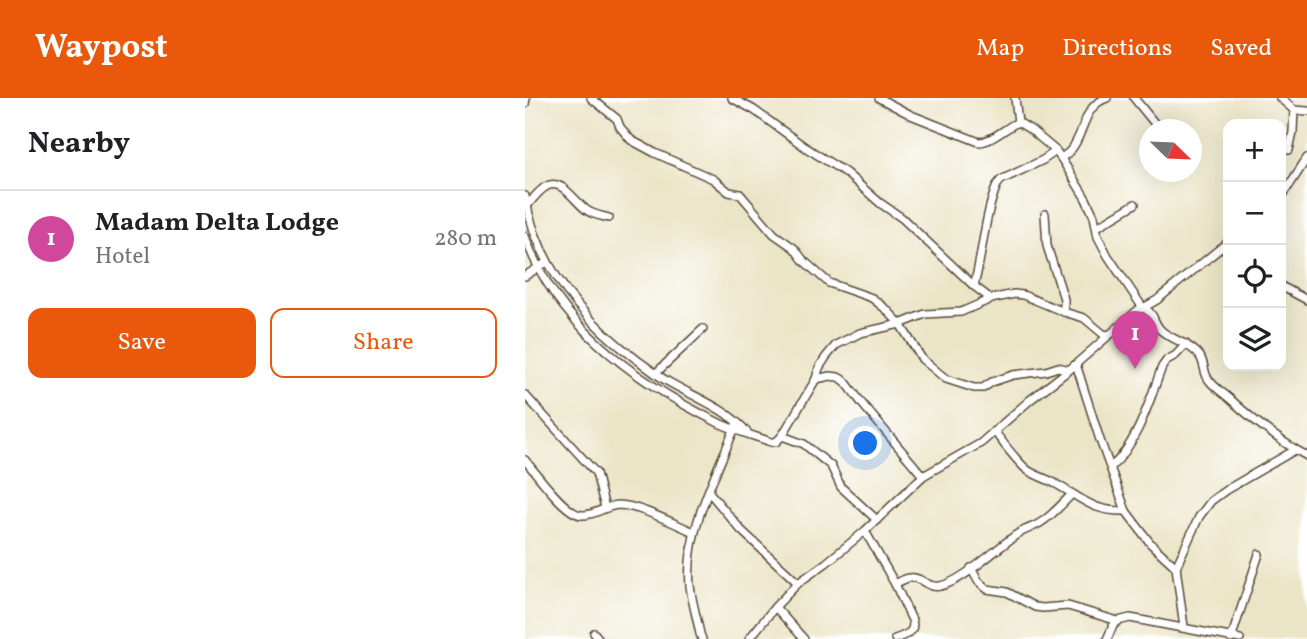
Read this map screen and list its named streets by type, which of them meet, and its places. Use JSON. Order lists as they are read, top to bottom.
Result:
{
  "north": "bottom right",
  "page": {
    "header": "Waypost",
    "nav": ["Map", "Directions", "Saved"],
    "heading": "Nearby",
    "map_buttons": ["+", "−"],
    "list": [
      {
        "mark": "1",
        "name": "Madam Delta Lodge",
        "note": "Hotel",
        "value": "280 m"
      }
    ],
    "buttons": ["Save", "Share"],
    "pins": "1"
  }
}
